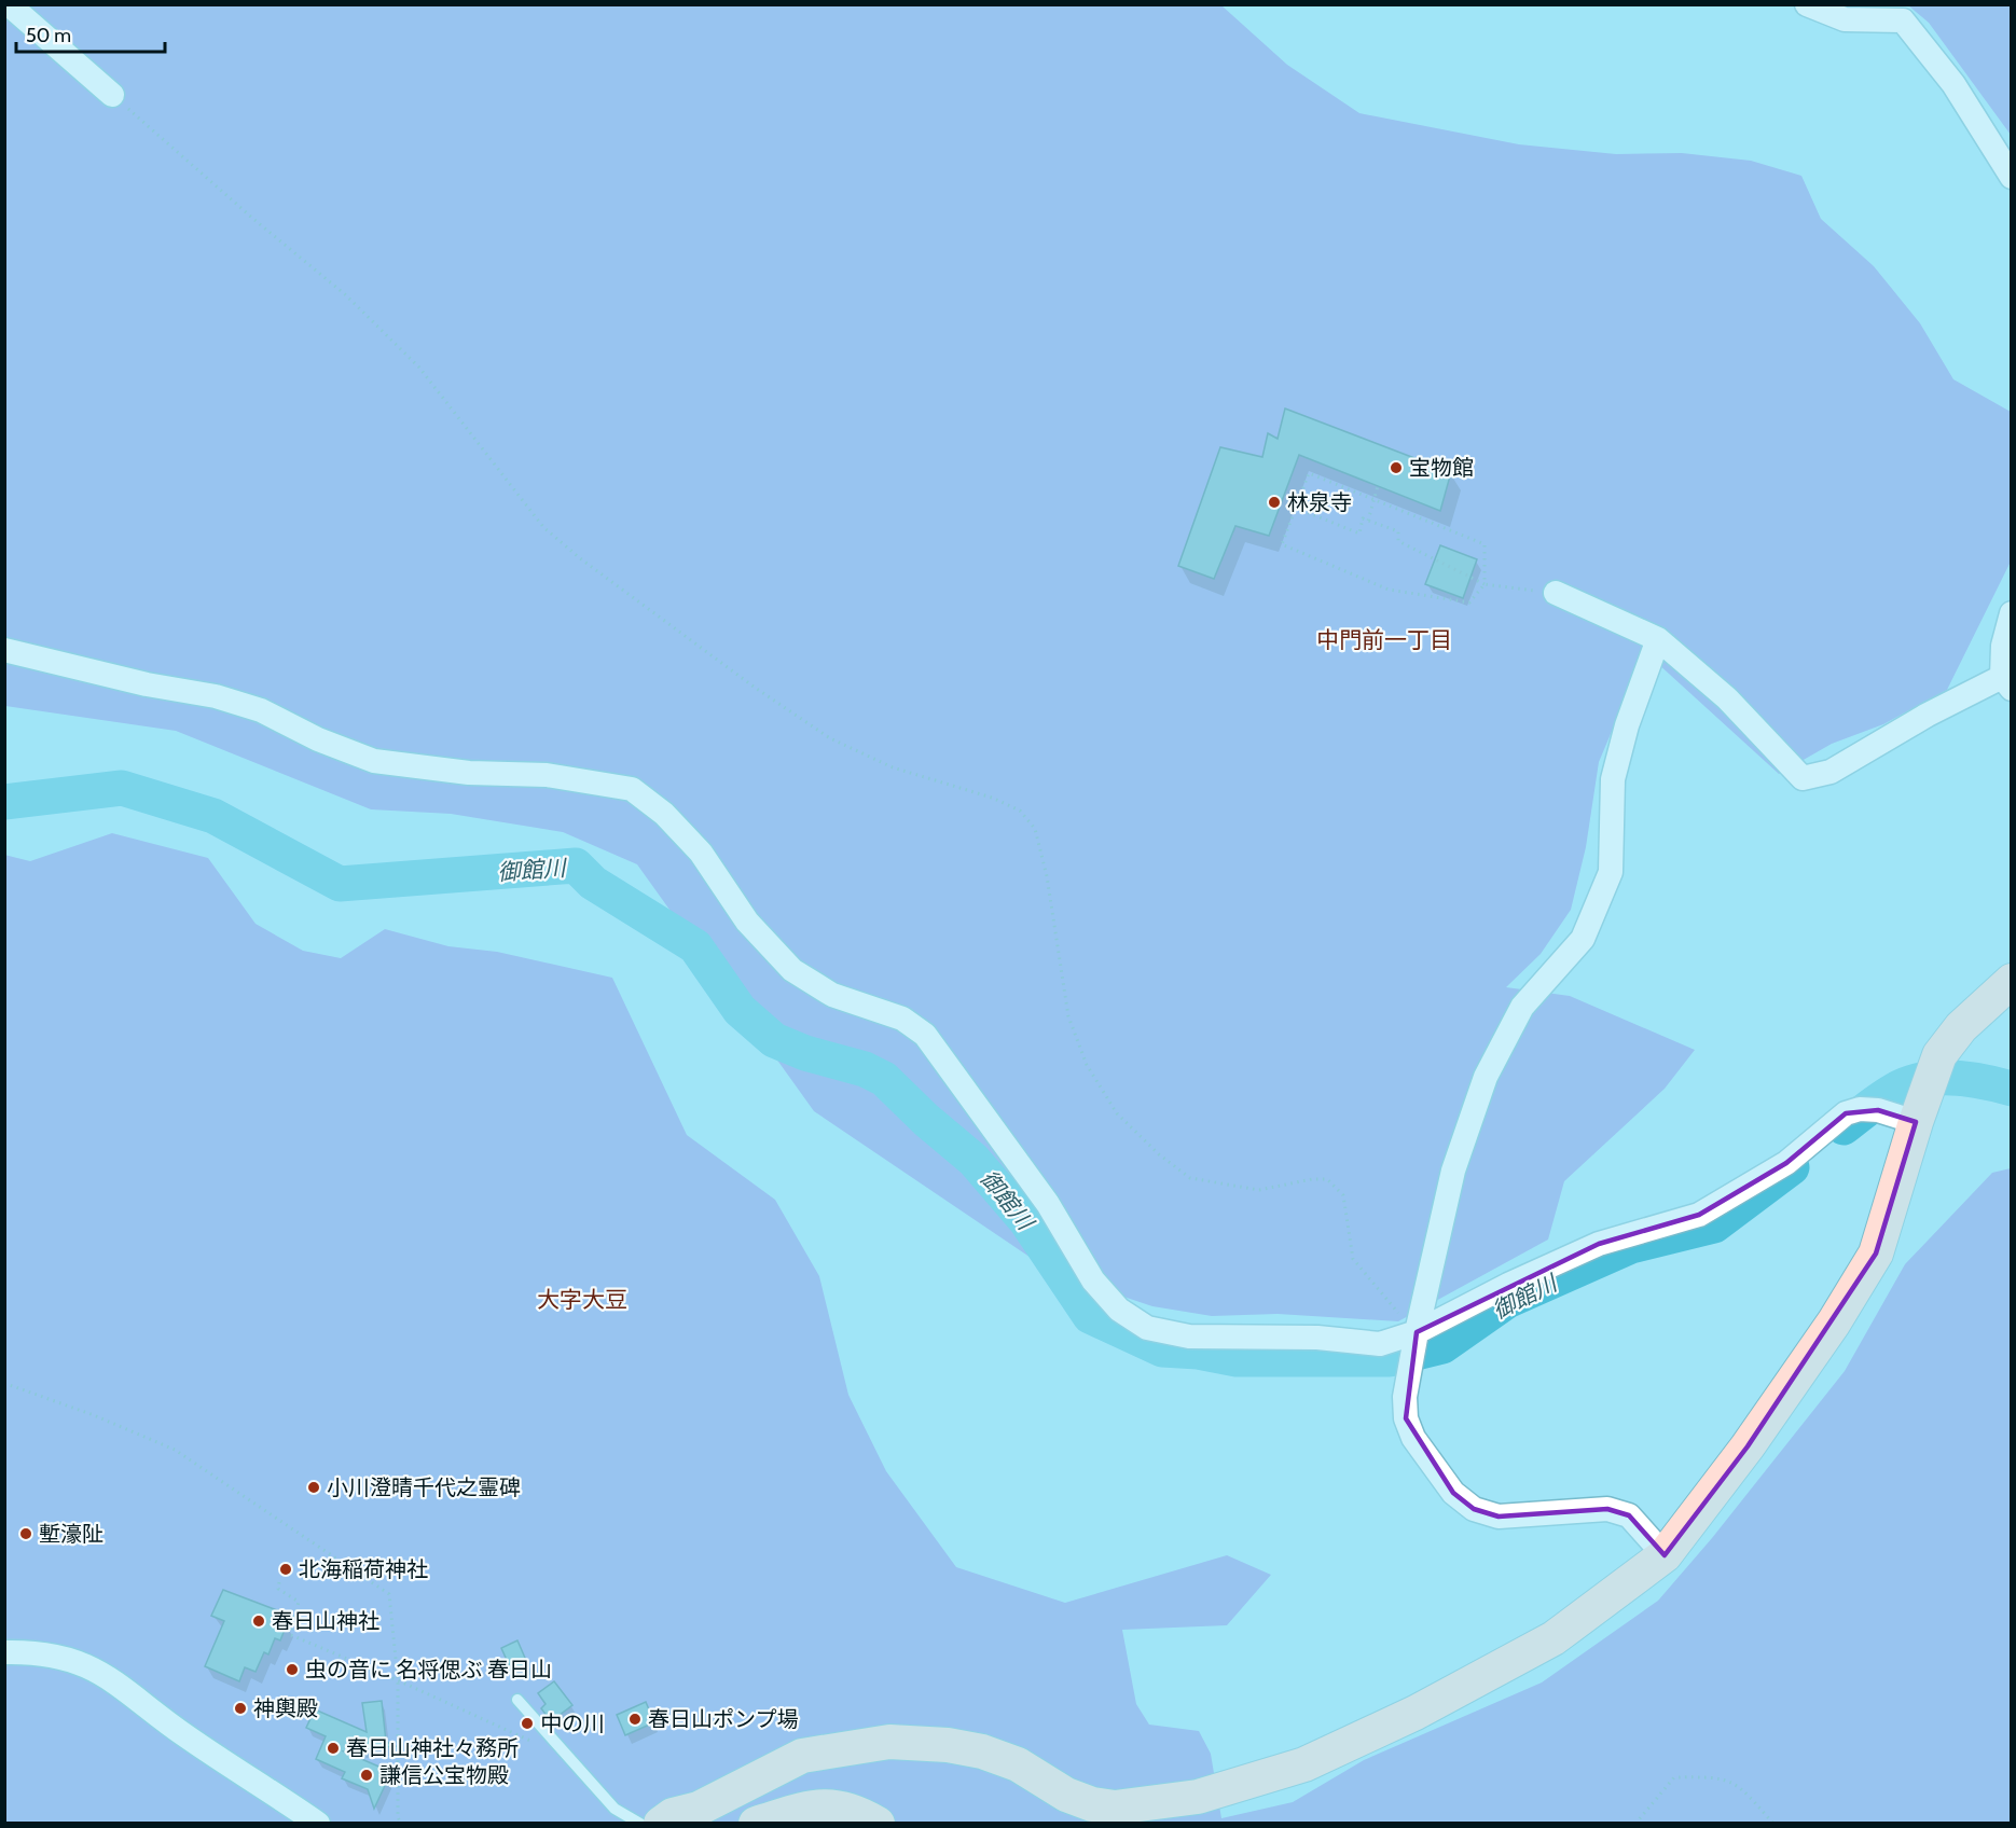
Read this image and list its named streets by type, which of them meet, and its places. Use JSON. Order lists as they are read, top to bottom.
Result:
{
  "districts": ["中門前一丁目", "大字大豆"],
  "water": ["御館川"],
  "places": [
    "宝物館",
    "林泉寺",
    "小川澄晴千代之霊碑",
    "塹濠阯",
    "北海稲荷神社",
    "春日山神社",
    "虫の音に 名将偲ぶ 春日山",
    "神輿殿",
    "春日山ポンプ場",
    "中の川",
    "春日山神社々務所",
    "謙信公宝物殿"
  ],
  "scale_bar": "50 m"
}
